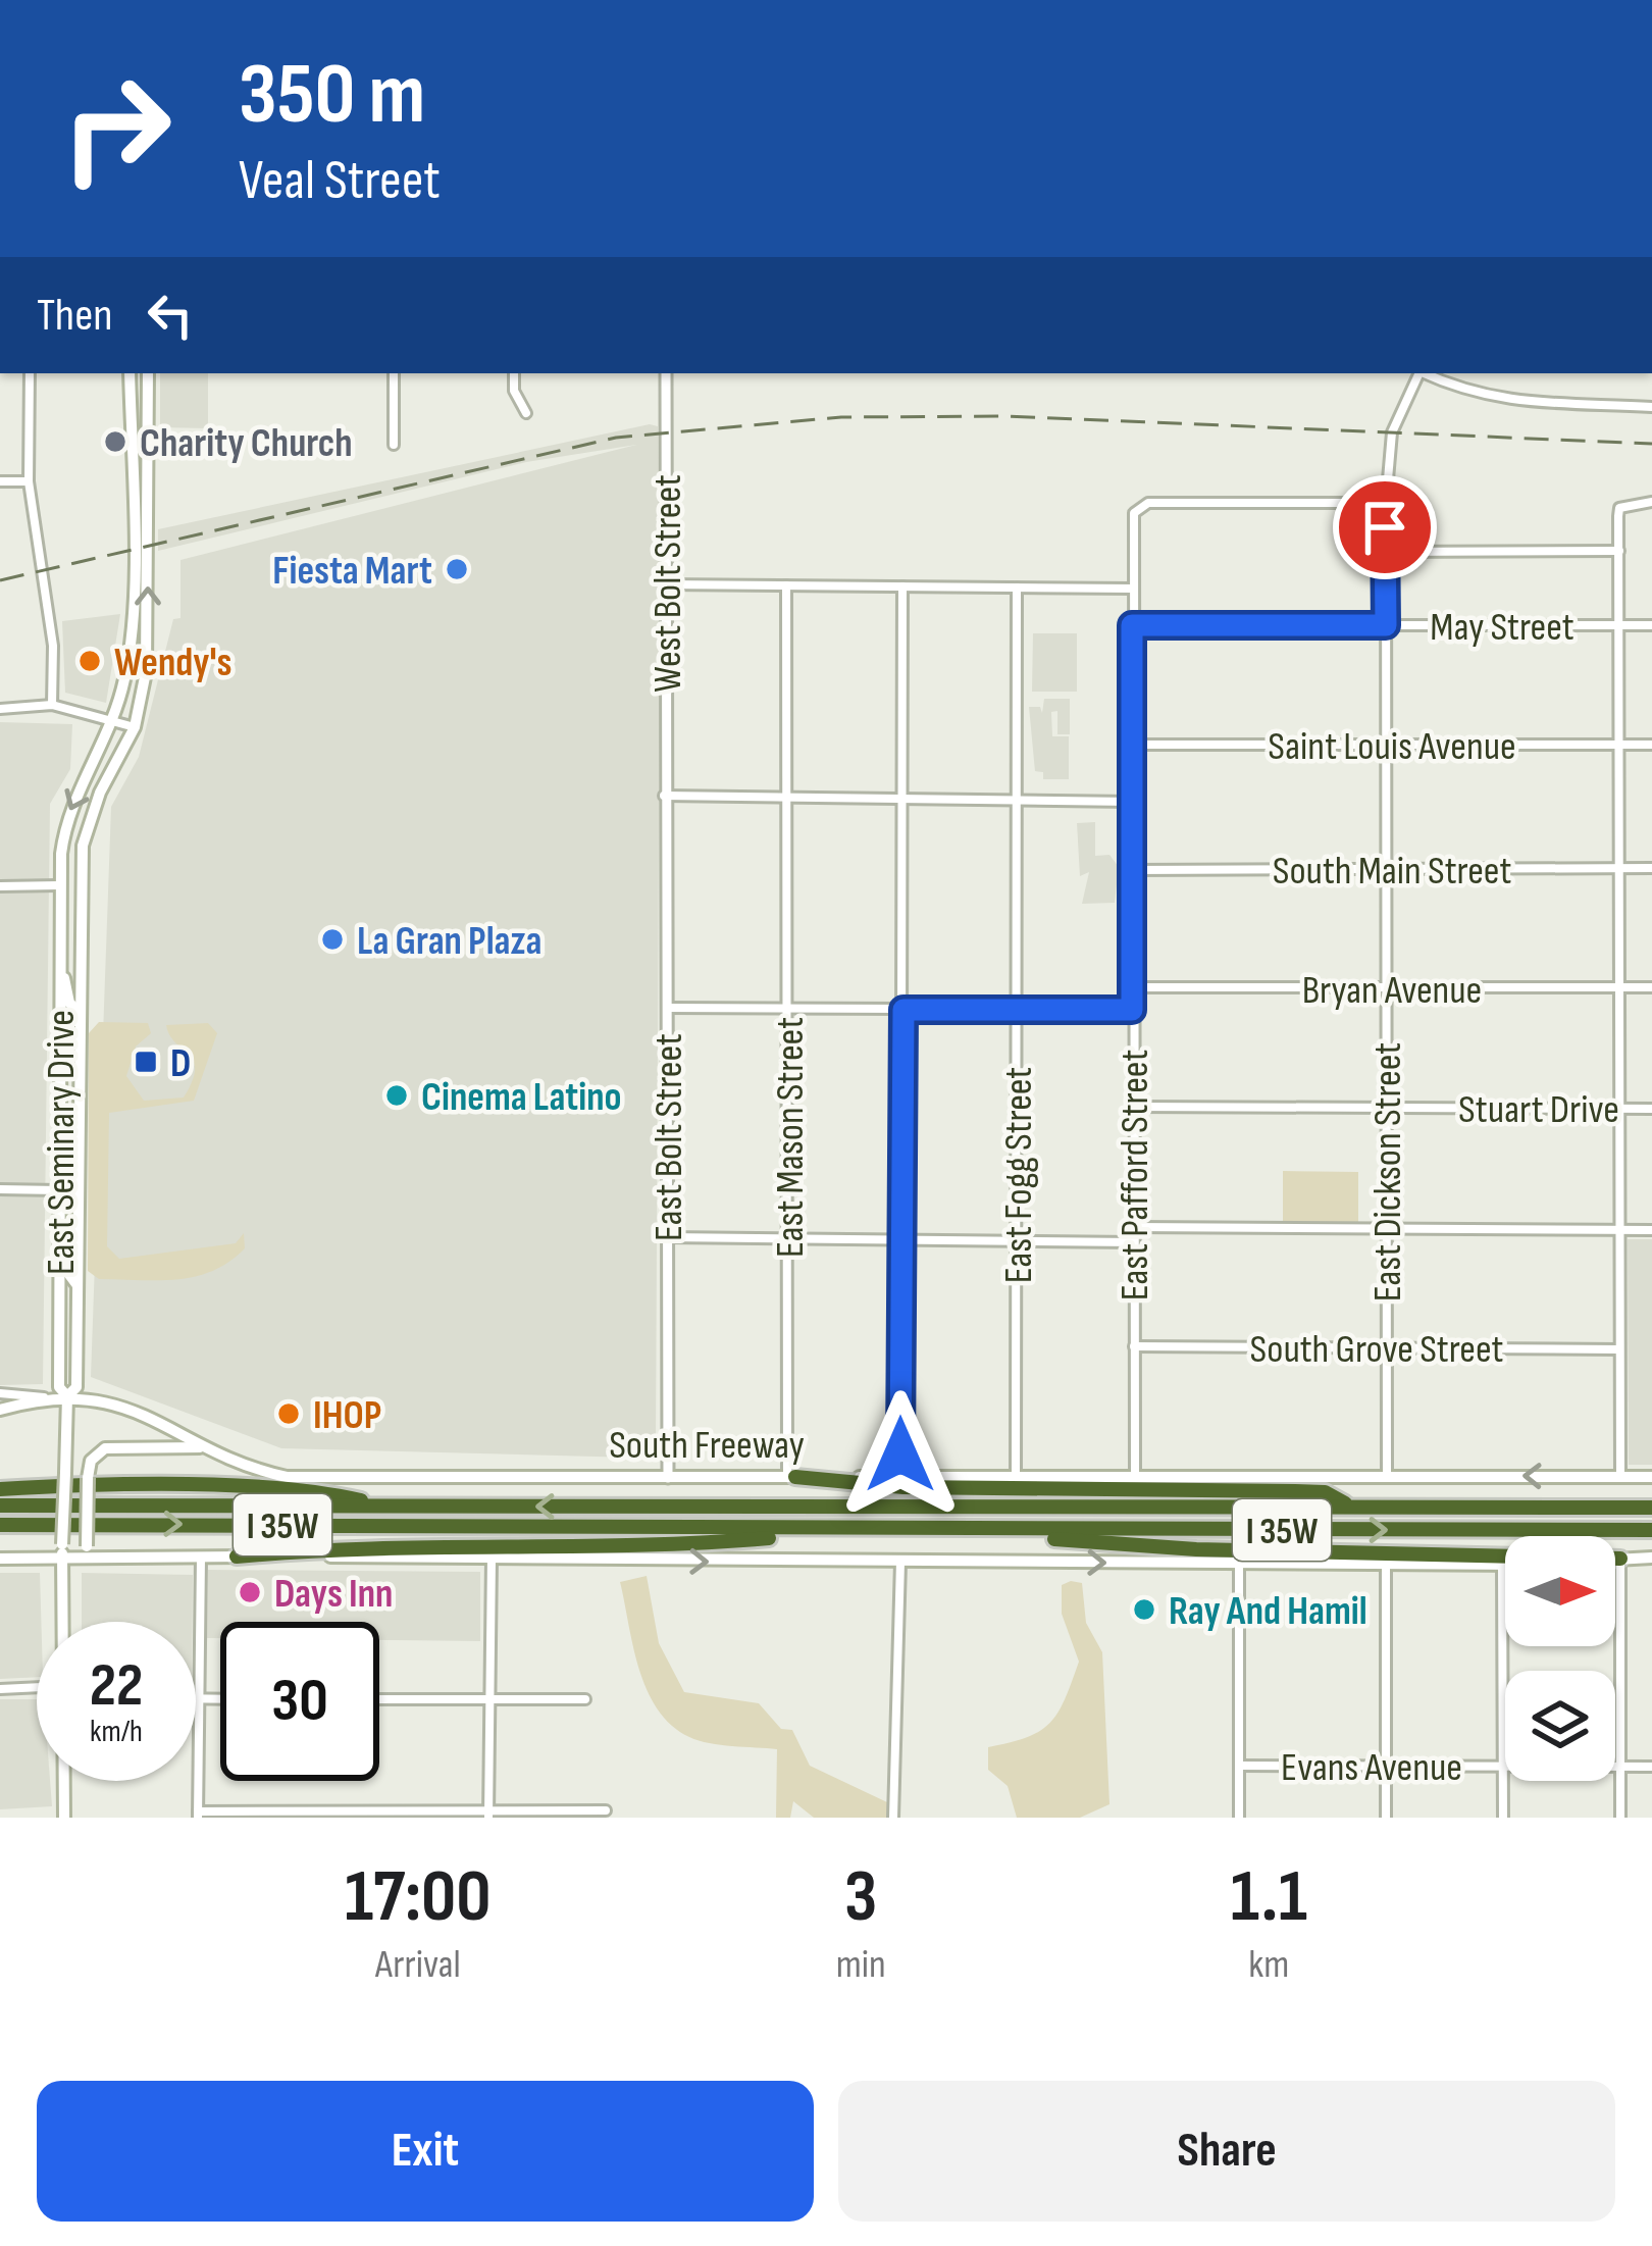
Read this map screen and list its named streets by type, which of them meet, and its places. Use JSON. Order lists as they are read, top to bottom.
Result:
{
  "streets": {
    "highway": ["South Freeway", "I 35W"],
    "main road": ["East Seminary Drive"],
    "street": [
      "West Bolt Street",
      "May Street",
      "Saint Louis Avenue",
      "South Main Street",
      "Bryan Avenue",
      "Stuart Drive",
      "East Bolt Street",
      "East Mason Street",
      "East Dickson Street",
      "East Fogg Street",
      "East Pafford Street",
      "South Grove Street",
      "Evans Avenue"
    ]
  },
  "crossings": [
    ["West Bolt Street", "East Bolt Street"],
    ["May Street", "East Dickson Street"],
    ["May Street", "East Pafford Street"],
    ["Saint Louis Avenue", "East Dickson Street"],
    ["Saint Louis Avenue", "East Pafford Street"],
    ["South Main Street", "East Dickson Street"],
    ["South Main Street", "East Pafford Street"],
    ["Bryan Avenue", "East Dickson Street"],
    ["Bryan Avenue", "East Pafford Street"],
    ["Stuart Drive", "East Dickson Street"],
    ["Stuart Drive", "East Pafford Street"],
    ["East Bolt Street", "South Freeway"],
    ["East Mason Street", "South Freeway"],
    ["East Seminary Drive", "South Freeway"],
    ["East Dickson Street", "East Pafford Street"],
    ["East Dickson Street", "South Grove Street"],
    ["East Dickson Street", "South Freeway"],
    ["East Fogg Street", "South Freeway"],
    ["East Pafford Street", "South Grove Street"],
    ["East Pafford Street", "South Freeway"]
  ],
  "places": {
    "other": [
      "Charity Church",
      "Fiesta Mart",
      "Wendy's",
      "La Gran Plaza",
      "Cinema Latino",
      "IHOP",
      "Days Inn",
      "Ray And Hamil"
    ],
    "transit": ["D"]
  },
  "north": "right",
  "page": {
    "turn": ["350 m", "Veal Street"],
    "then": "Then",
    "speed": "22 km/h",
    "limit": "30",
    "eta": [
      "17:00",
      "Arrival",
      "3",
      "min",
      "1.1",
      "km"
    ],
    "buttons": ["Exit", "Share"]
  }
}
